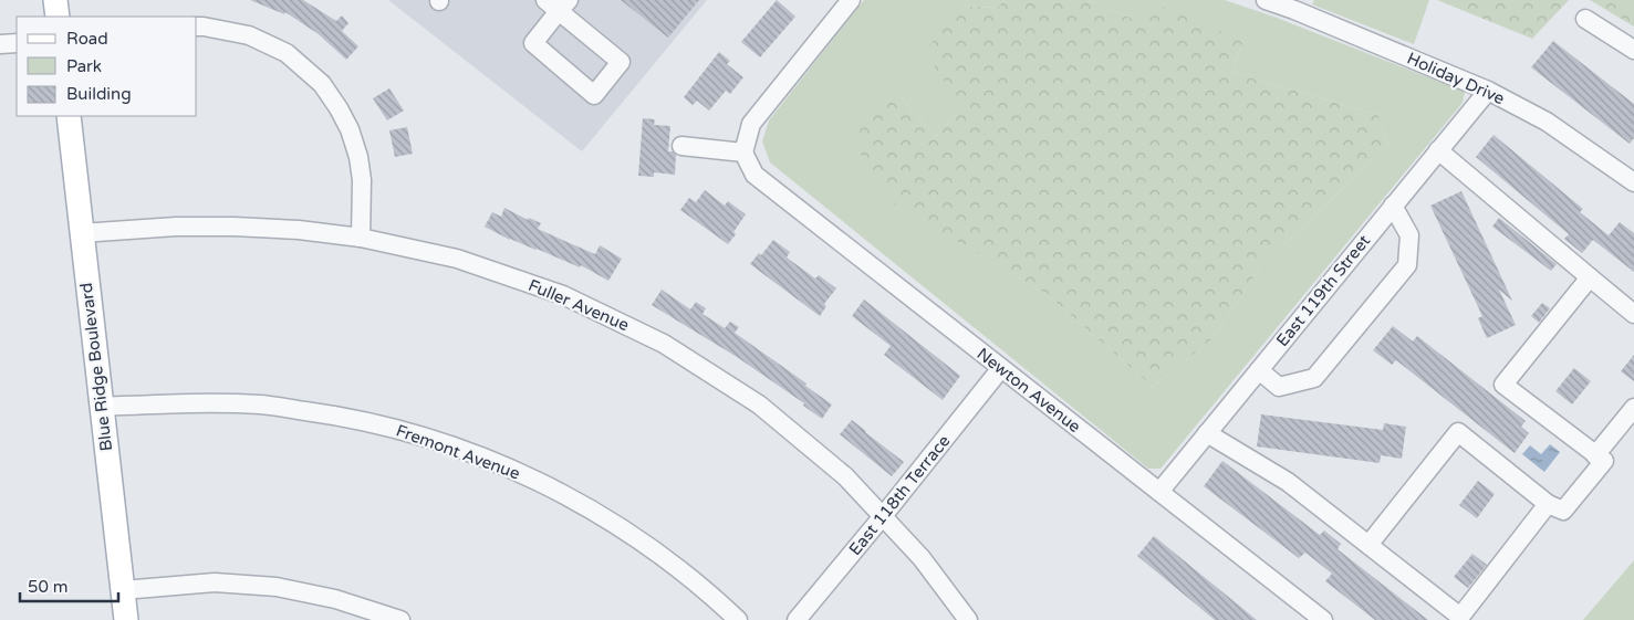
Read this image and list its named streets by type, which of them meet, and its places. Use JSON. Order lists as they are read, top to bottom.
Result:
{
  "streets": {
    "main road": ["Blue Ridge Boulevard"],
    "street": [
      "Holiday Drive",
      "East 119th Street",
      "Fuller Avenue",
      "Newton Avenue",
      "Fremont Avenue",
      "East 118th Terrace"
    ]
  },
  "crossings": [
    ["Holiday Drive", "East 119th Street"],
    ["East 119th Street", "Newton Avenue"],
    ["Fuller Avenue", "Blue Ridge Boulevard"],
    ["Fuller Avenue", "East 118th Terrace"],
    ["Blue Ridge Boulevard", "Fremont Avenue"],
    ["Newton Avenue", "East 118th Terrace"]
  ],
  "legend": ["Road", "Park", "Building"],
  "scale_bar": "50 m"
}
